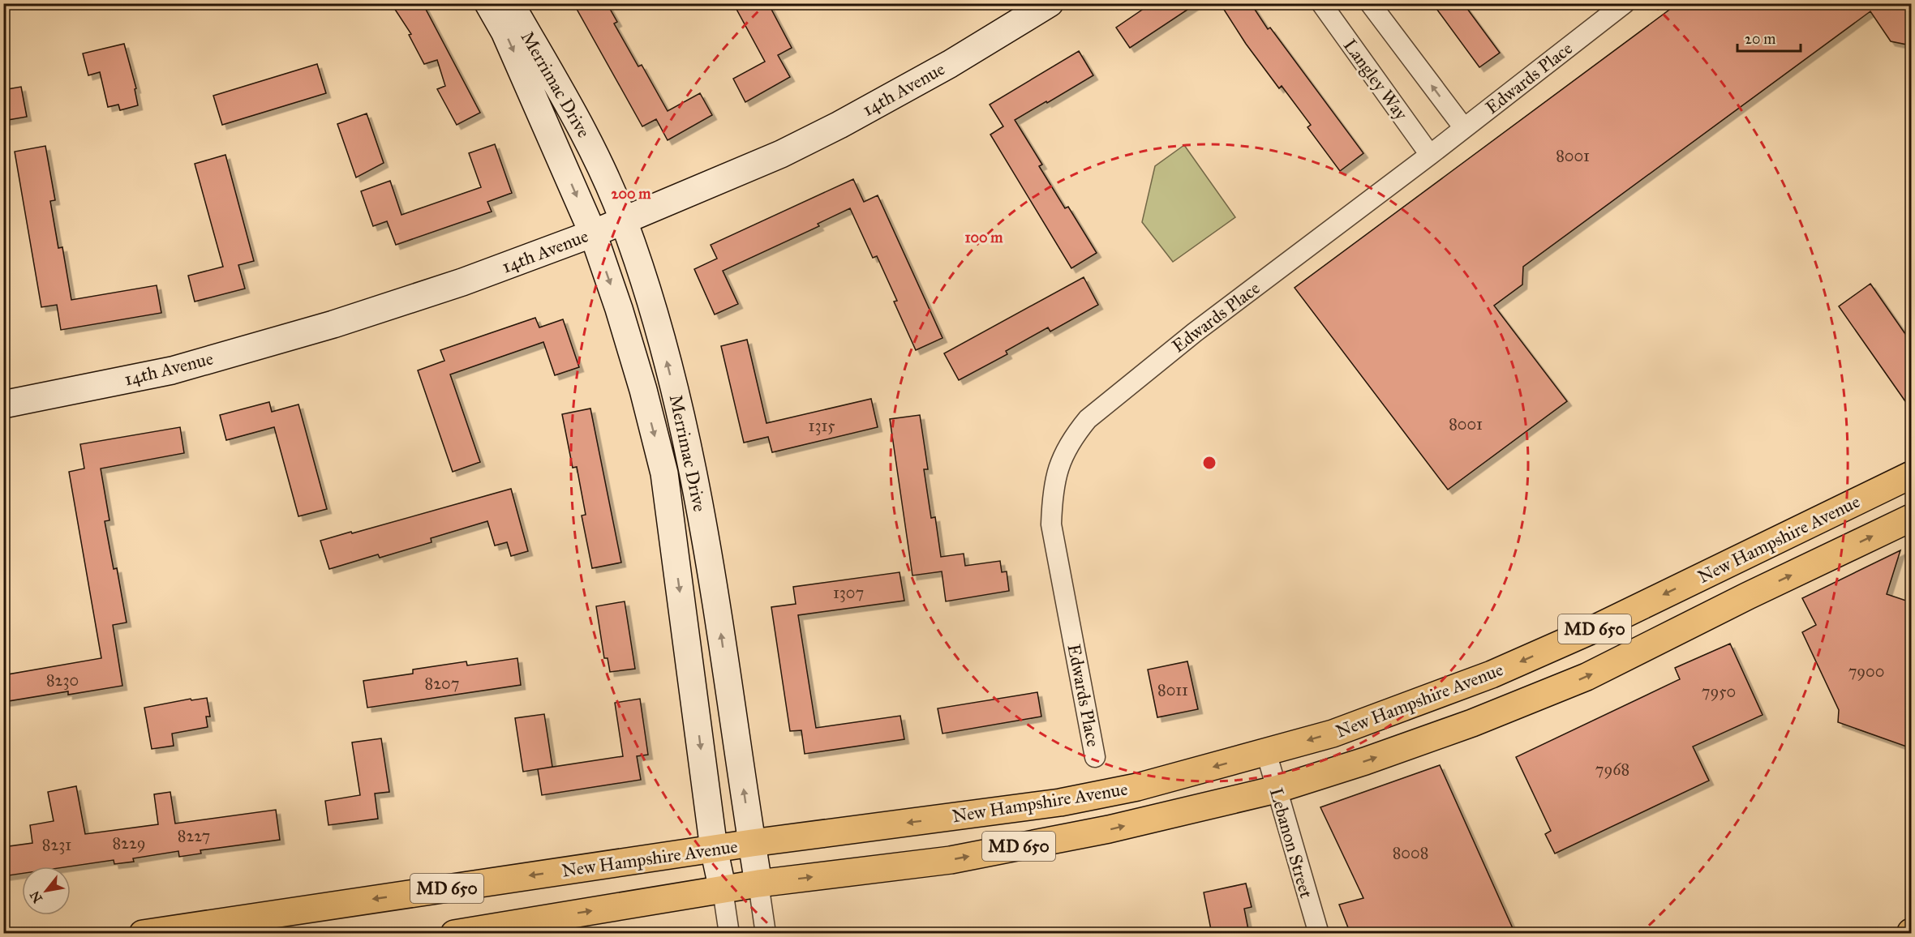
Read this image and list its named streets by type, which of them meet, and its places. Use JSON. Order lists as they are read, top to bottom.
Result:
{
  "streets": {
    "main road": ["New Hampshire Avenue", "MD 650"],
    "street": [
      "Edwards Place",
      "Langley Way",
      "Merrimac Drive",
      "14th Avenue",
      "Lebanon Street"
    ]
  },
  "crossings": [
    ["Edwards Place", "Langley Way"],
    ["Merrimac Drive", "14th Avenue"],
    ["Merrimac Drive", "New Hampshire Avenue"],
    ["New Hampshire Avenue", "Lebanon Street"]
  ],
  "house_numbers": [
    "8001",
    "8001",
    "1315",
    "1307",
    "7900",
    "8230",
    "8207",
    "8011",
    "7950",
    "7968",
    "8227",
    "8229",
    "8231",
    "8008"
  ],
  "scale_bar": "20 m",
  "north": "bottom left",
  "rings": ["200 m", "100 m"]
}
